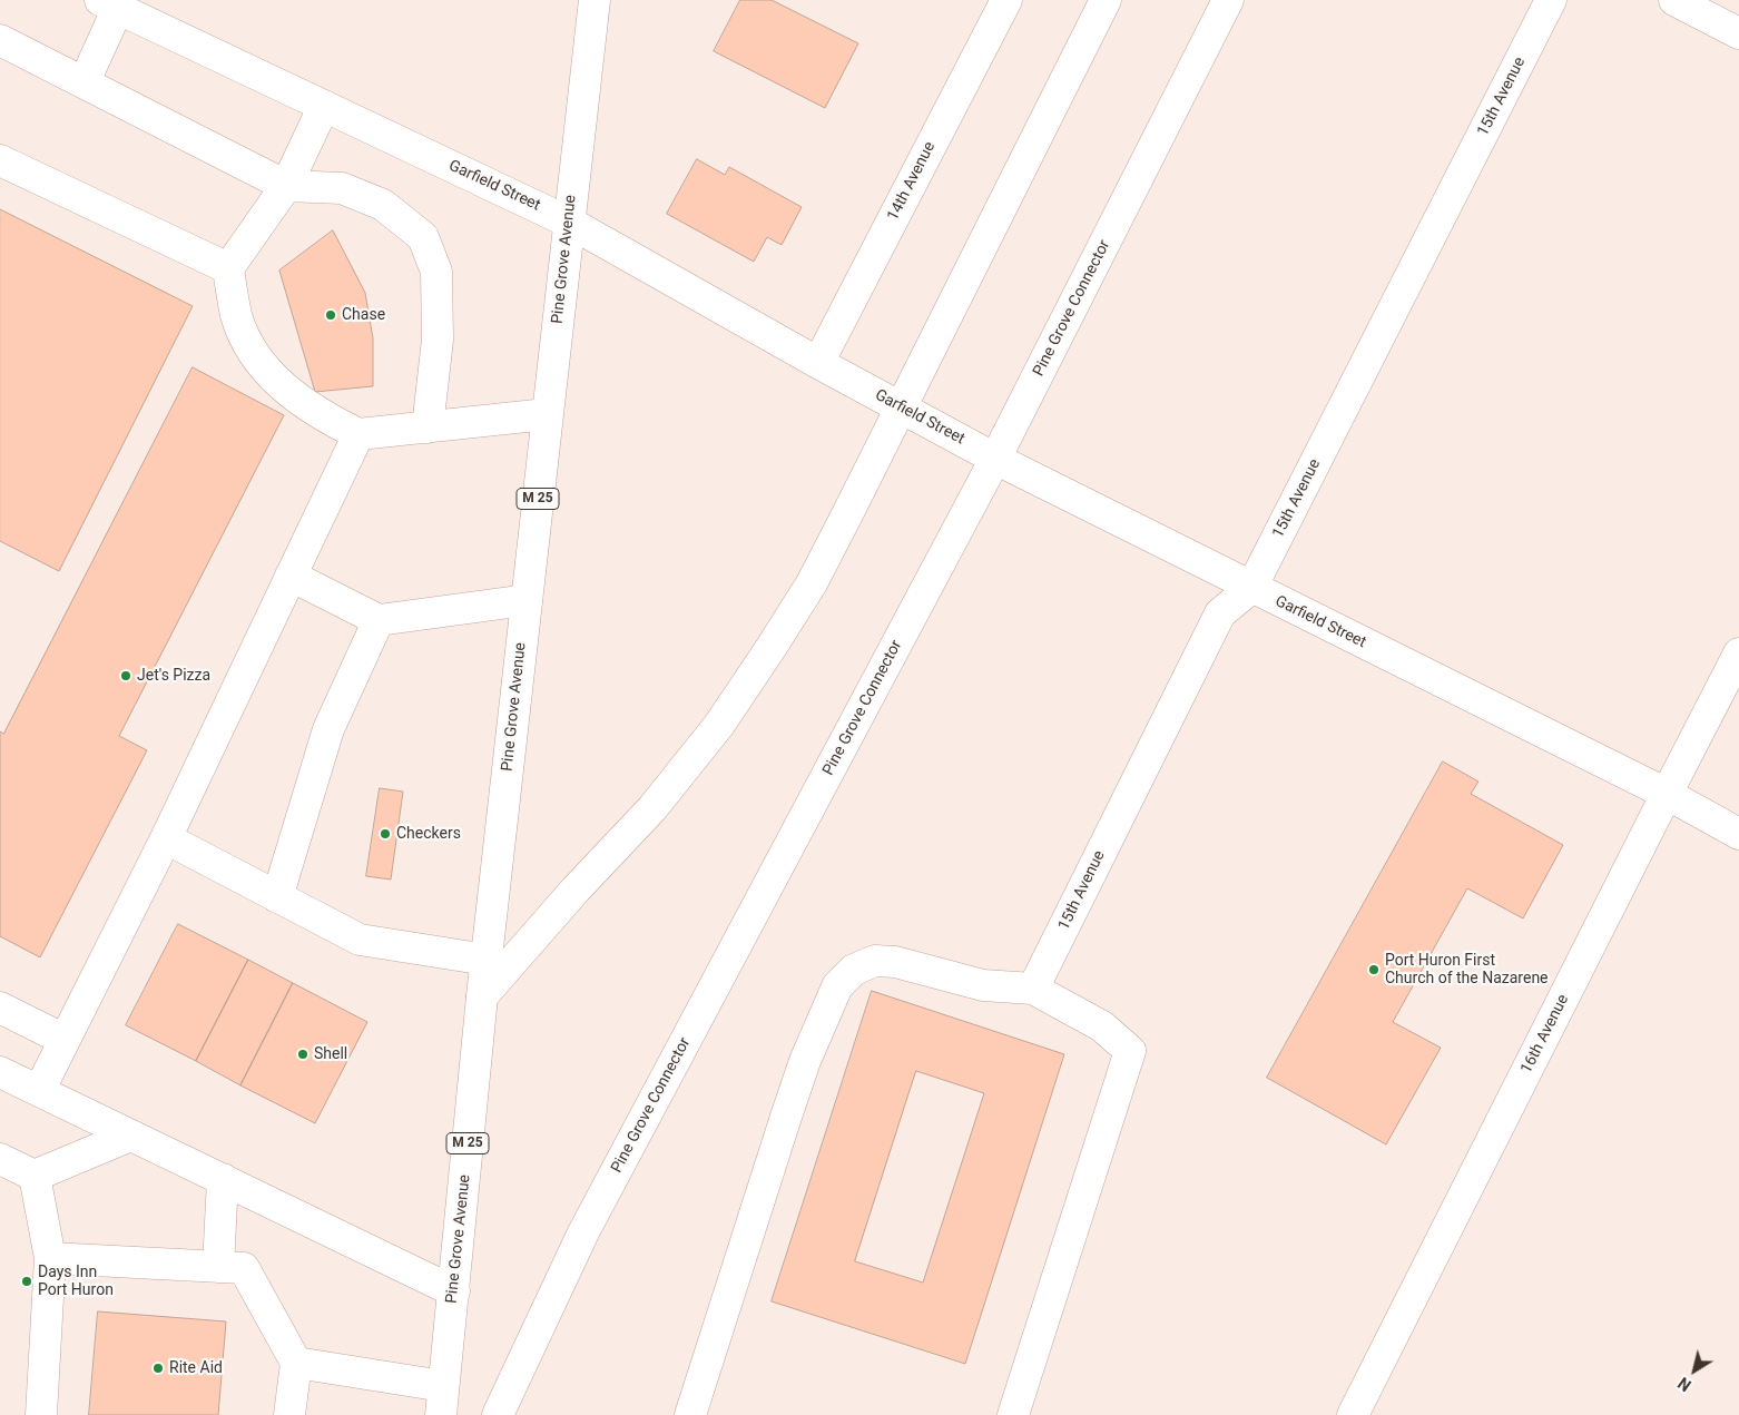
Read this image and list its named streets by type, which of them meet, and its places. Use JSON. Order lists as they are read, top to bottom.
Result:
{
  "streets": {
    "main road": [
      "15th Avenue",
      "14th Avenue",
      "Garfield Street",
      "Pine Grove Avenue",
      "Pine Grove Connector",
      "M 25",
      "16th Avenue"
    ]
  },
  "crossings": [
    ["15th Avenue", "Garfield Street"],
    ["14th Avenue", "Garfield Street"],
    ["Garfield Street", "Pine Grove Avenue"],
    ["Garfield Street", "Pine Grove Connector"],
    ["Garfield Street", "16th Avenue"]
  ],
  "places": [
    "Chase",
    "Jet's Pizza",
    "Checkers",
    "Port Huron First Church of the Nazarene",
    "Shell",
    "Days Inn Port Huron",
    "Rite Aid"
  ],
  "north": "bottom left"
}
